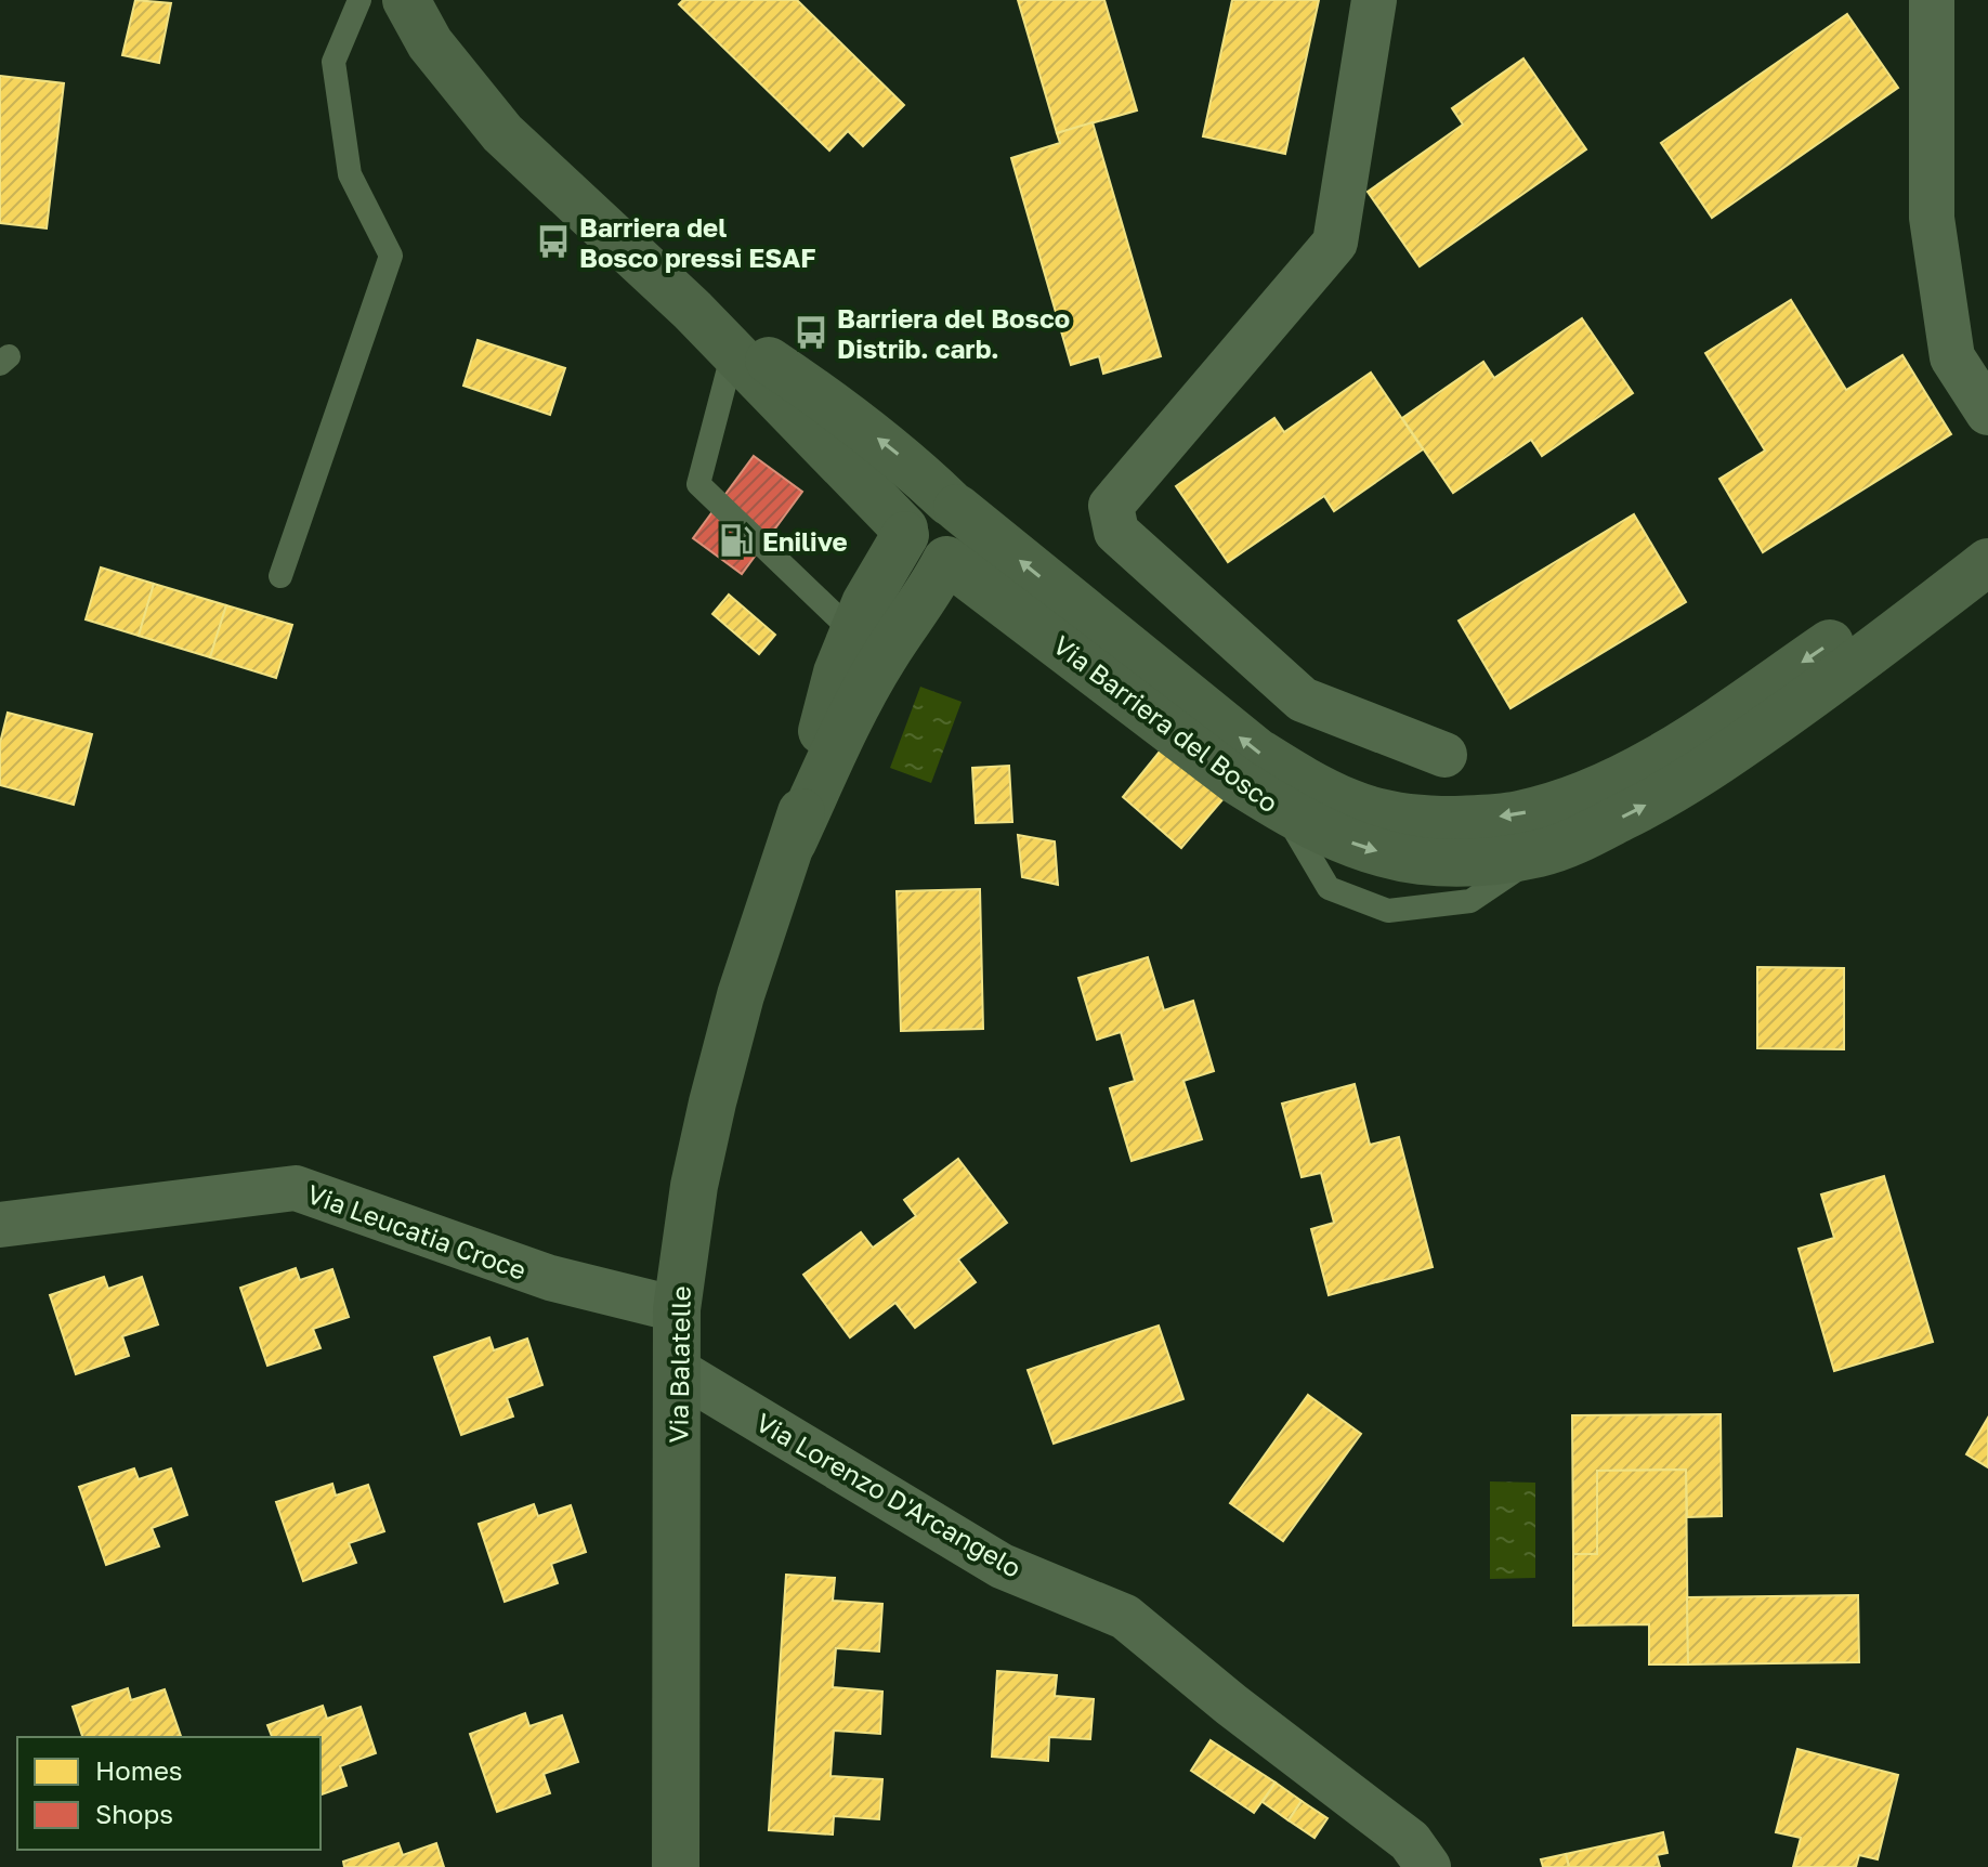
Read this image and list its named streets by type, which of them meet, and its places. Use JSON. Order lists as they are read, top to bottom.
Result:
{
  "streets": {
    "main road": ["Via Barriera del Bosco", "Via Balatelle"],
    "street": ["Via Leucatia Croce", "Via Lorenzo D'Arcangelo"]
  },
  "crossings": [
    ["Via Leucatia Croce", "Via Balatelle"],
    ["Via Balatelle", "Via Lorenzo D'Arcangelo"]
  ],
  "places": {
    "bus stop": ["Barriera del Bosco pressi ESAF", "Barriera del Bosco Distrib. carb."],
    "fuel station": ["Enilive"]
  },
  "legend": ["Homes", "Shops"]
}
